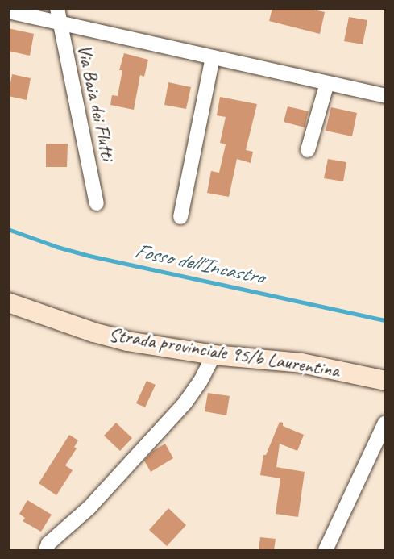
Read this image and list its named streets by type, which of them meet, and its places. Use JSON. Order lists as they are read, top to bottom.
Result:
{
  "streets": {
    "main road": ["Strada provinciale 95/b Laurentina"],
    "street": ["Via Baia dei Flutti"]
  },
  "water": ["Fosso dell'Incastro"]
}
